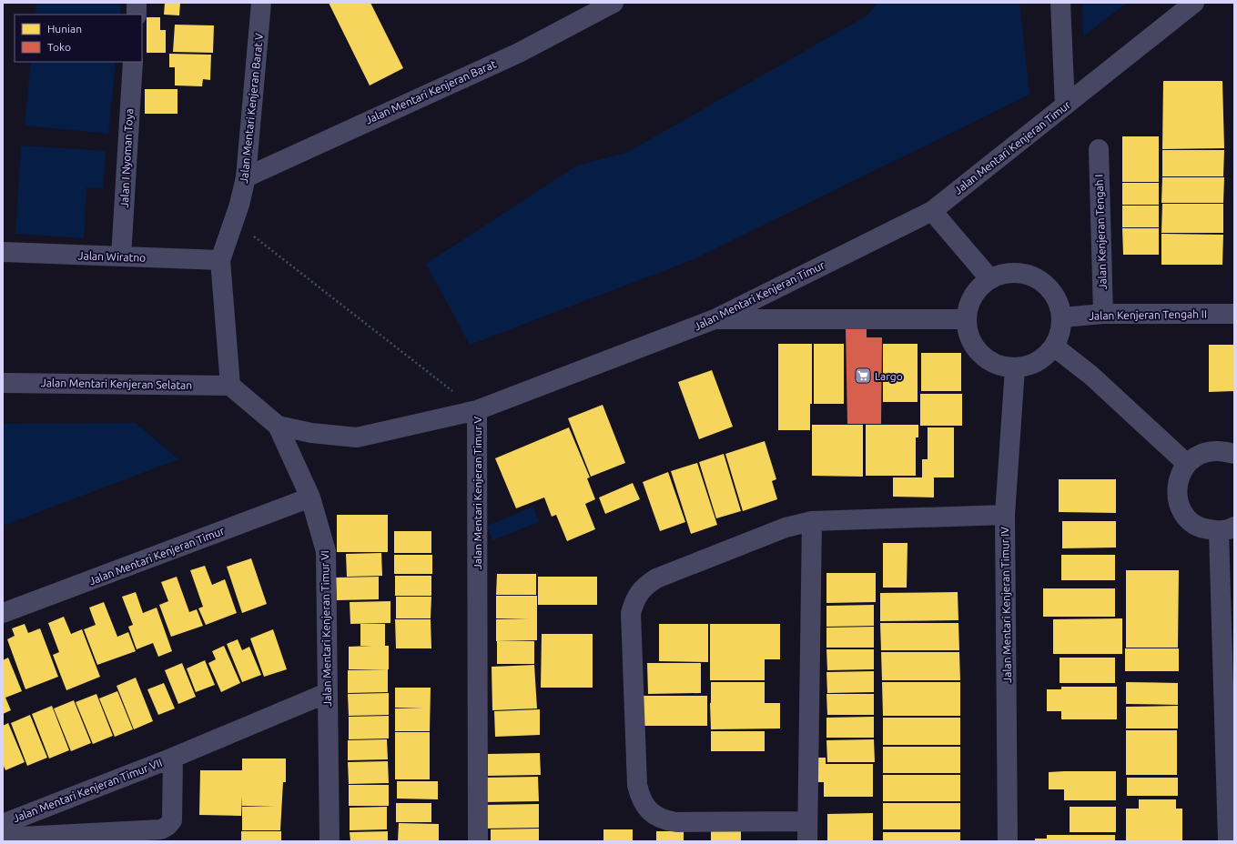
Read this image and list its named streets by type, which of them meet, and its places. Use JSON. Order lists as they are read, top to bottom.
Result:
{
  "streets": {
    "street": [
      "Jalan Mentari Kenjeran Barat",
      "Jalan Mentari Kenjeran Barat V",
      "Jalan Mentari Kenjeran Timur",
      "Jalan I Nyoman Toya",
      "Jalan Kenjeran Tengah I",
      "Jalan Wiratno",
      "Jalan Kenjeran Tengah II",
      "Jalan Mentari Kenjeran Selatan",
      "Jalan Mentari Kenjeran Timur V",
      "Jalan Mentari Kenjeran Timur IV",
      "Jalan Mentari Kenjeran Timur VI",
      "Jalan Mentari Kenjeran Timur VII"
    ]
  },
  "crossings": [
    ["Jalan Mentari Kenjeran Barat", "Jalan Mentari Kenjeran Barat V"],
    ["Jalan Mentari Kenjeran Barat V", "Jalan Mentari Kenjeran Timur"],
    ["Jalan Mentari Kenjeran Barat V", "Jalan Wiratno"],
    ["Jalan Mentari Kenjeran Barat V", "Jalan Mentari Kenjeran Selatan"],
    ["Jalan Mentari Kenjeran Barat V", "Jalan Mentari Kenjeran Timur V"],
    ["Jalan Mentari Kenjeran Timur", "Jalan Mentari Kenjeran Selatan"],
    ["Jalan Mentari Kenjeran Timur", "Jalan Mentari Kenjeran Timur V"],
    ["Jalan Mentari Kenjeran Timur", "Jalan Mentari Kenjeran Timur VI"],
    ["Jalan I Nyoman Toya", "Jalan Wiratno"],
    ["Jalan Kenjeran Tengah I", "Jalan Kenjeran Tengah II"],
    ["Jalan Kenjeran Tengah II", "Jalan Mentari Kenjeran Timur IV"],
    ["Jalan Mentari Kenjeran Timur VI", "Jalan Mentari Kenjeran Timur VII"]
  ],
  "places": {
    "supermarket": ["Largo"]
  },
  "legend": ["Hunian", "Toko"]
}
